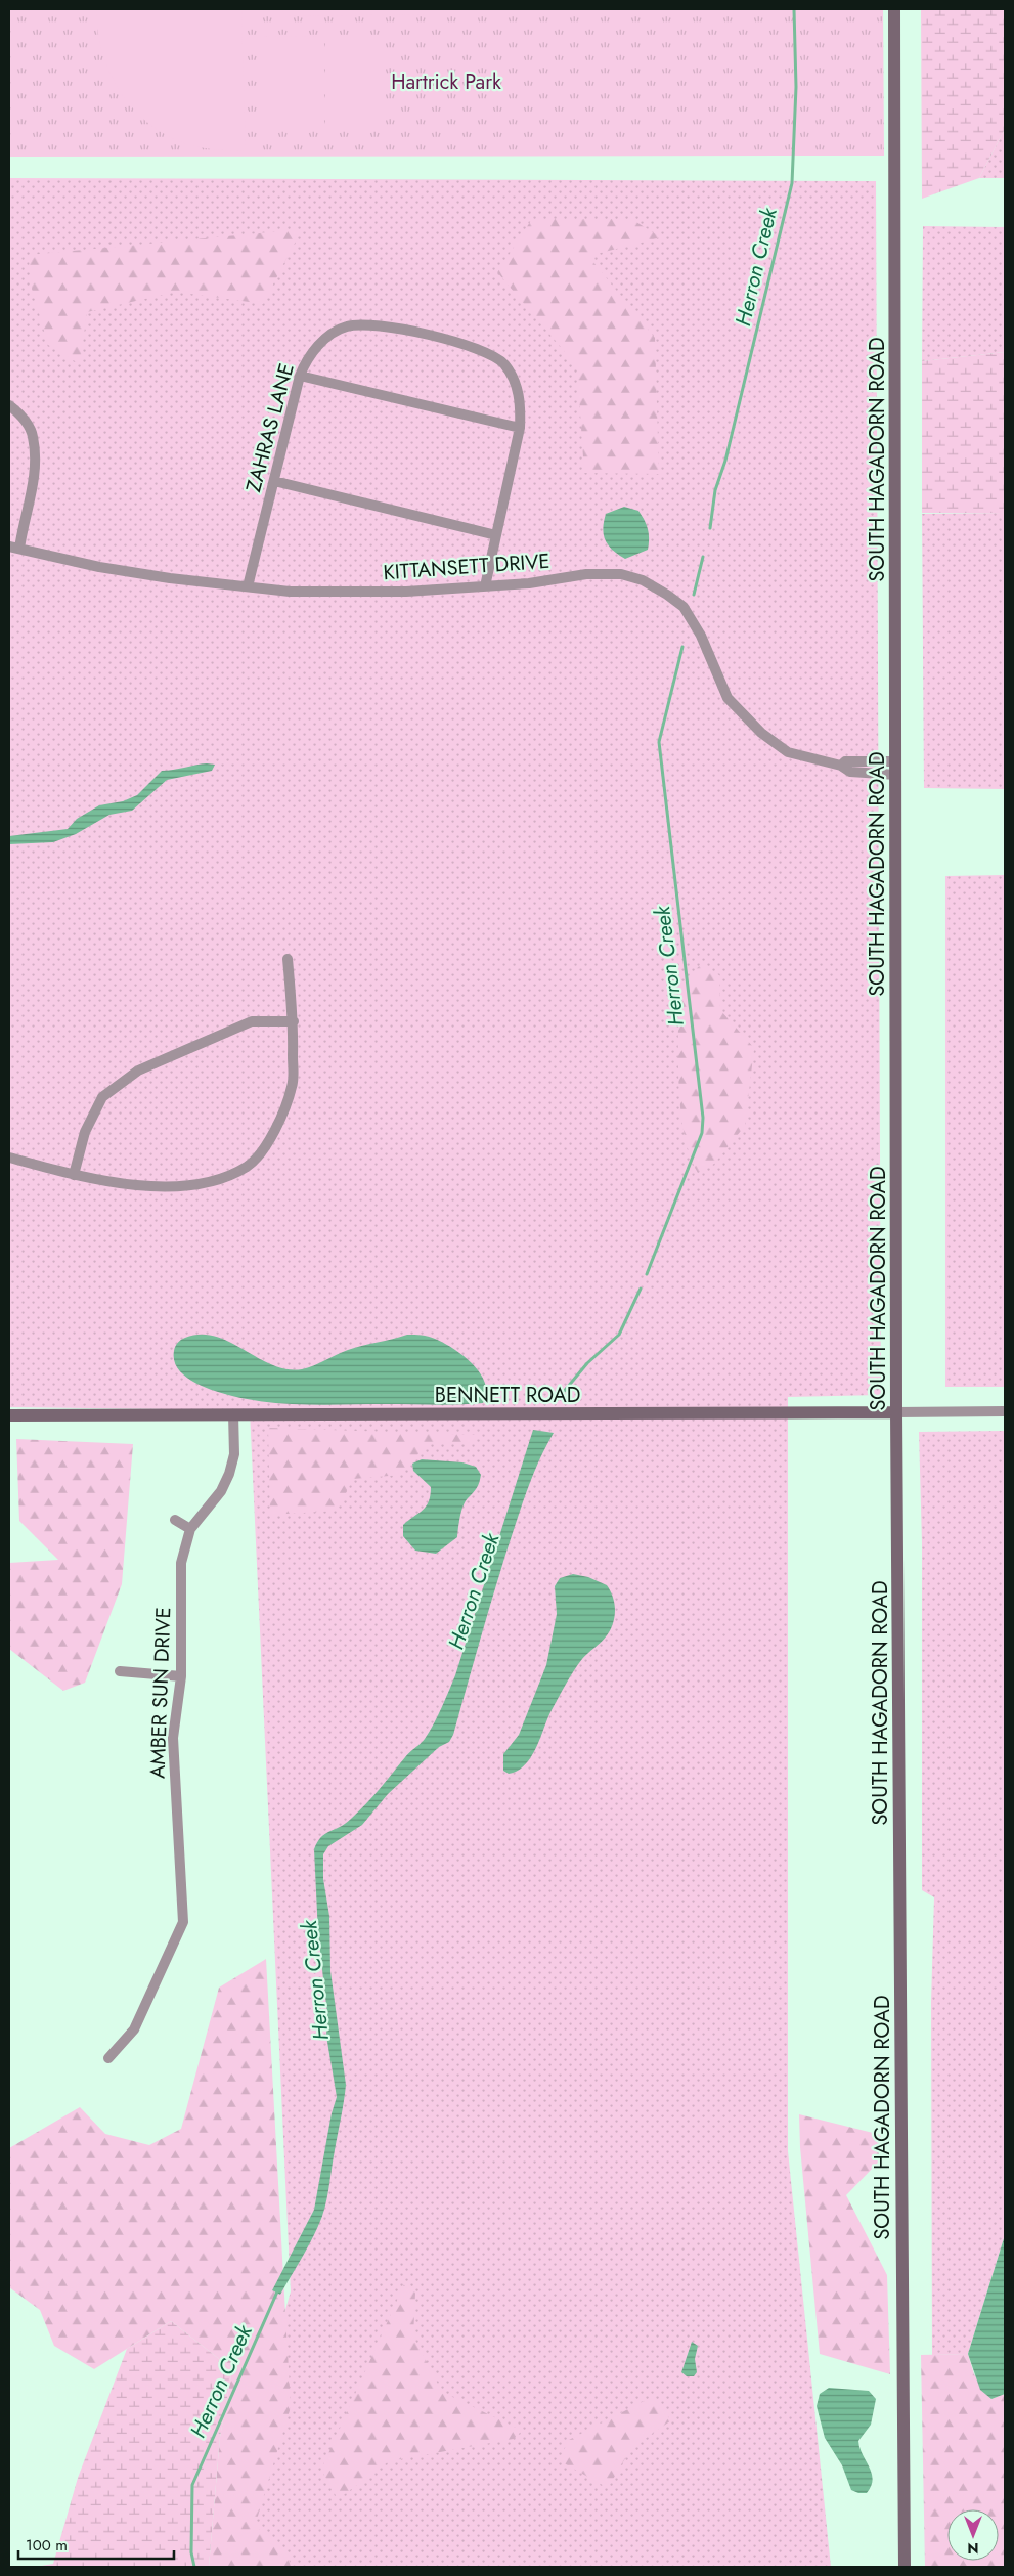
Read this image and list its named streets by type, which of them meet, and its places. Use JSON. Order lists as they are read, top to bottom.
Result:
{
  "streets": {
    "street": [
      "ZAHRAS LANE",
      "SOUTH HAGADORN ROAD",
      "KITTANSETT DRIVE",
      "BENNETT ROAD",
      "AMBER SUN DRIVE"
    ]
  },
  "crossings": [
    ["ZAHRAS LANE", "KITTANSETT DRIVE"],
    ["SOUTH HAGADORN ROAD", "KITTANSETT DRIVE"],
    ["SOUTH HAGADORN ROAD", "BENNETT ROAD"],
    ["BENNETT ROAD", "AMBER SUN DRIVE"]
  ],
  "water": ["Herron Creek"],
  "parks": ["Hartrick Park"],
  "scale_bar": "100 m",
  "north": "bottom"
}
